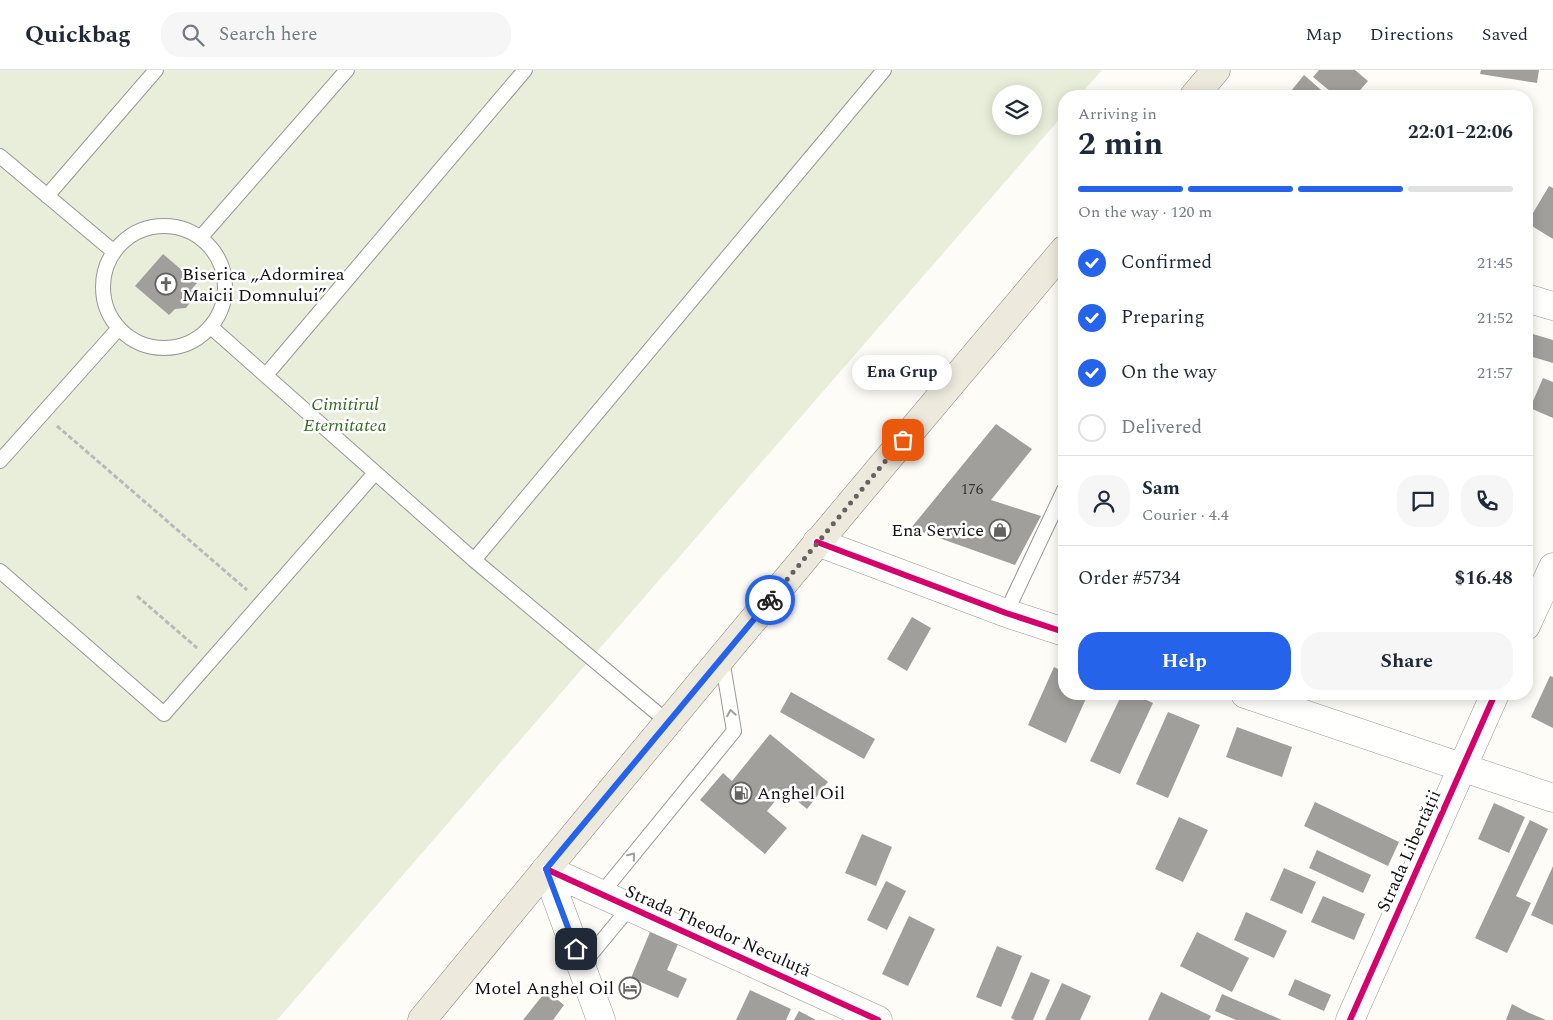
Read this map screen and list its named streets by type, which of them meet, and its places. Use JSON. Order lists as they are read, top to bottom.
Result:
{
  "streets": {
    "street": ["Strada Libertății", "Strada Theodor Neculuță"]
  },
  "parks": ["Cimitirul Eternitatea"],
  "places": {
    "church": ["Biserica „Adormirea Maicii Domnului”"],
    "other": ["Ena Grup"],
    "shop": ["Ena Service"],
    "fuel station": ["Anghel Oil"],
    "hotel": ["Motel Anghel Oil"]
  },
  "house_numbers": ["176"],
  "page": {
    "header": "Quickbag",
    "search": "Search here",
    "nav": ["Map", "Directions", "Saved"],
    "heading": ["2 min", "Arriving in", "22:01–22:06"],
    "panel": [
      "Sam",
      "Courier · 4.4",
      "Order #5734",
      "$16.48"
    ],
    "bar": "On the way · 120 m",
    "list": [
      ["Confirmed", "21:45"],
      ["Preparing", "21:52"],
      ["On the way", "21:57"],
      "Delivered"
    ],
    "bubble": "Ena Grup",
    "buttons": ["Help", "Share"]
  }
}
